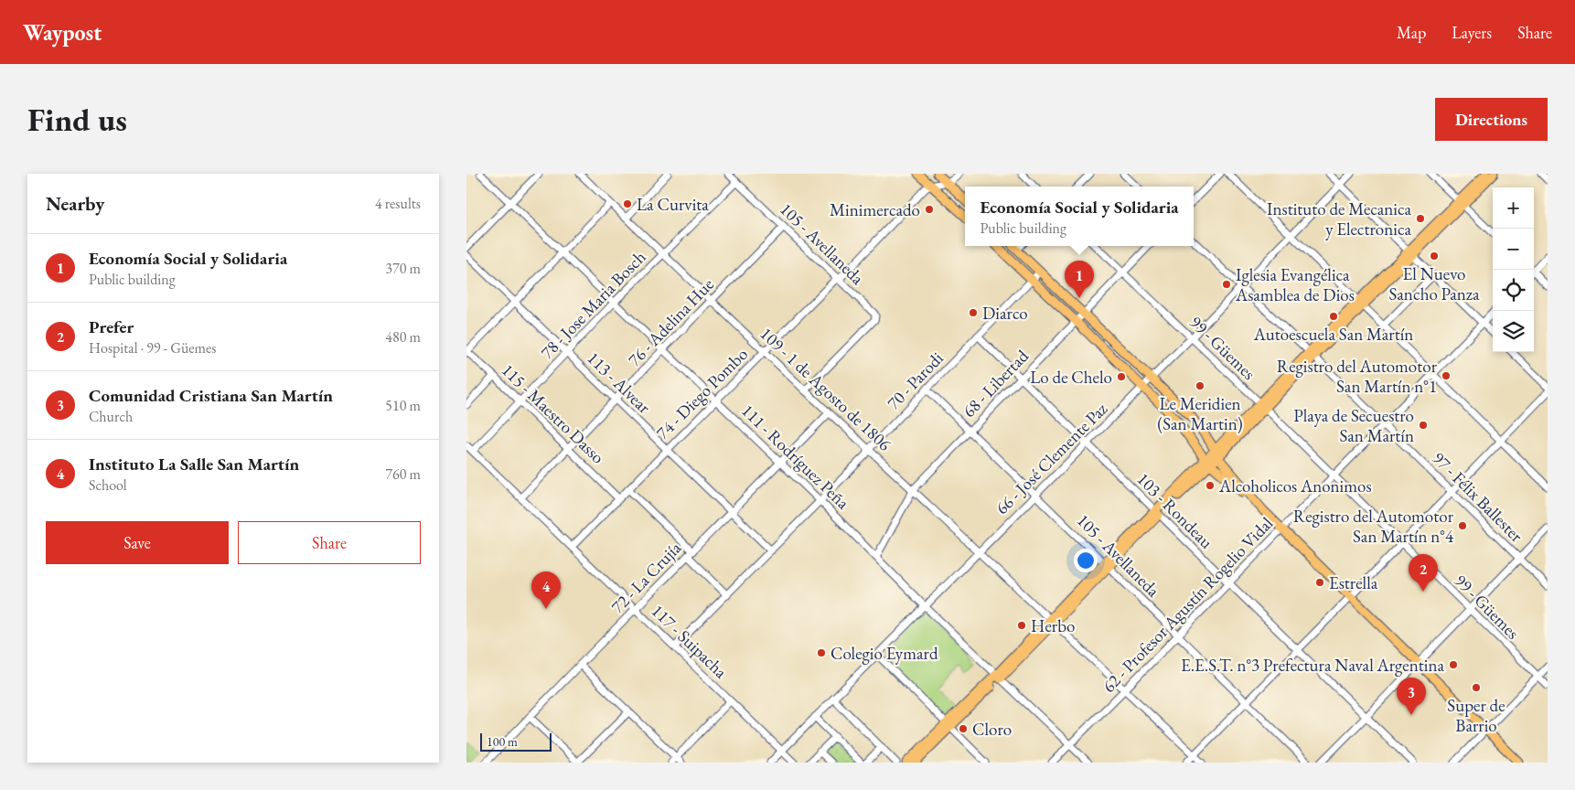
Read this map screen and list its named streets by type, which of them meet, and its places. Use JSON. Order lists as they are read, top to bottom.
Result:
{
  "streets": {
    "street": [
      "105 - Avellaneda",
      "78 - Jose Maria Bosch",
      "76 - Adelina Hue",
      "99 - Güemes",
      "70 - Parodi",
      "113 - Alvear",
      "68 - Libertad",
      "109 - 1 de Agosto de 1806",
      "74 - Diego Pombo",
      "115 - Maestro Dasso",
      "111 - Rodríguez Peña",
      "66 - José Clemente Paz",
      "97 - Félix Ballester",
      "103 - Rondeau",
      "72 - La Crujía",
      "62 - Profesor Agustín Rogelio Vidal",
      "117 - Suipacha"
    ]
  },
  "crossings": [
    ["105 - Avellaneda", "78 - Jose Maria Bosch"],
    ["105 - Avellaneda", "76 - Adelina Hue"],
    ["105 - Avellaneda", "70 - Parodi"],
    ["105 - Avellaneda", "68 - Libertad"],
    ["105 - Avellaneda", "109 - 1 de Agosto de 1806"],
    ["105 - Avellaneda", "74 - Diego Pombo"],
    ["105 - Avellaneda", "66 - José Clemente Paz"],
    ["105 - Avellaneda", "62 - Profesor Agustín Rogelio Vidal"],
    ["78 - Jose Maria Bosch", "113 - Alvear"],
    ["78 - Jose Maria Bosch", "109 - 1 de Agosto de 1806"],
    ["78 - Jose Maria Bosch", "115 - Maestro Dasso"],
    ["78 - Jose Maria Bosch", "111 - Rodríguez Peña"],
    ["78 - Jose Maria Bosch", "117 - Suipacha"],
    ["76 - Adelina Hue", "113 - Alvear"],
    ["76 - Adelina Hue", "109 - 1 de Agosto de 1806"],
    ["76 - Adelina Hue", "115 - Maestro Dasso"],
    ["76 - Adelina Hue", "111 - Rodríguez Peña"],
    ["76 - Adelina Hue", "117 - Suipacha"],
    ["99 - Güemes", "68 - Libertad"],
    ["99 - Güemes", "66 - José Clemente Paz"],
    ["99 - Güemes", "62 - Profesor Agustín Rogelio Vidal"],
    ["70 - Parodi", "113 - Alvear"],
    ["70 - Parodi", "109 - 1 de Agosto de 1806"],
    ["70 - Parodi", "111 - Rodríguez Peña"],
    ["70 - Parodi", "103 - Rondeau"],
    ["70 - Parodi", "117 - Suipacha"],
    ["113 - Alvear", "74 - Diego Pombo"],
    ["113 - Alvear", "72 - La Crujía"],
    ["68 - Libertad", "109 - 1 de Agosto de 1806"],
    ["68 - Libertad", "111 - Rodríguez Peña"],
    ["68 - Libertad", "103 - Rondeau"],
    ["109 - 1 de Agosto de 1806", "74 - Diego Pombo"],
    ["109 - 1 de Agosto de 1806", "66 - José Clemente Paz"],
    ["109 - 1 de Agosto de 1806", "72 - La Crujía"],
    ["109 - 1 de Agosto de 1806", "62 - Profesor Agustín Rogelio Vidal"],
    ["74 - Diego Pombo", "115 - Maestro Dasso"],
    ["74 - Diego Pombo", "111 - Rodríguez Peña"],
    ["74 - Diego Pombo", "117 - Suipacha"],
    ["111 - Rodríguez Peña", "66 - José Clemente Paz"],
    ["111 - Rodríguez Peña", "72 - La Crujía"],
    ["111 - Rodríguez Peña", "62 - Profesor Agustín Rogelio Vidal"],
    ["66 - José Clemente Paz", "97 - Félix Ballester"],
    ["66 - José Clemente Paz", "103 - Rondeau"],
    ["66 - José Clemente Paz", "117 - Suipacha"],
    ["97 - Félix Ballester", "62 - Profesor Agustín Rogelio Vidal"],
    ["103 - Rondeau", "62 - Profesor Agustín Rogelio Vidal"],
    ["72 - La Crujía", "117 - Suipacha"]
  ],
  "places": [
    "La Curvita",
    "Minimercado",
    "Instituto de Mecanica y Electronica",
    "El Nuevo Sancho Panza",
    "Iglesia Evangélica Asamblea de Dios",
    "Diarco",
    "Autoescuela San Martín",
    "Registro del Automotor San Martín n°1",
    "Lo de Chelo",
    "Le Meridien (San Martin)",
    "Playa de Secuestro San Martín",
    "Alcoholicos Anonimos",
    "Registro del Automotor San Martín n°4",
    "Estrella",
    "Herbo",
    "Colegio Eymard",
    "E.E.S.T. n°3 Prefectura Naval Argentina",
    "Super de Barrio",
    "Cloro"
  ],
  "scale_bar": "100 m",
  "page": {
    "header": "Waypost",
    "nav": ["Map", "Layers", "Share"],
    "buttons": [
      "Directions",
      ["Save", "Share"]
    ],
    "title": "Find us",
    "heading": ["Nearby", "4 results"],
    "popup": ["Economía Social y Solidaria", "Public building"],
    "map_buttons": ["+", "−"],
    "list": [
      {
        "mark": "1",
        "name": "Economía Social y Solidaria",
        "note": "Public building",
        "value": "370 m"
      },
      {
        "mark": "2",
        "name": "Prefer",
        "note": "Hospital · 99 - Güemes",
        "value": "480 m"
      },
      {
        "mark": "3",
        "name": "Comunidad Cristiana San Martín",
        "note": "Church",
        "value": "510 m"
      },
      {
        "mark": "4",
        "name": "Instituto La Salle San Martín",
        "note": "School",
        "value": "760 m"
      }
    ],
    "pins": [
      "1",
      "2",
      "4",
      "3"
    ],
    "scale": "100 m"
  }
}
